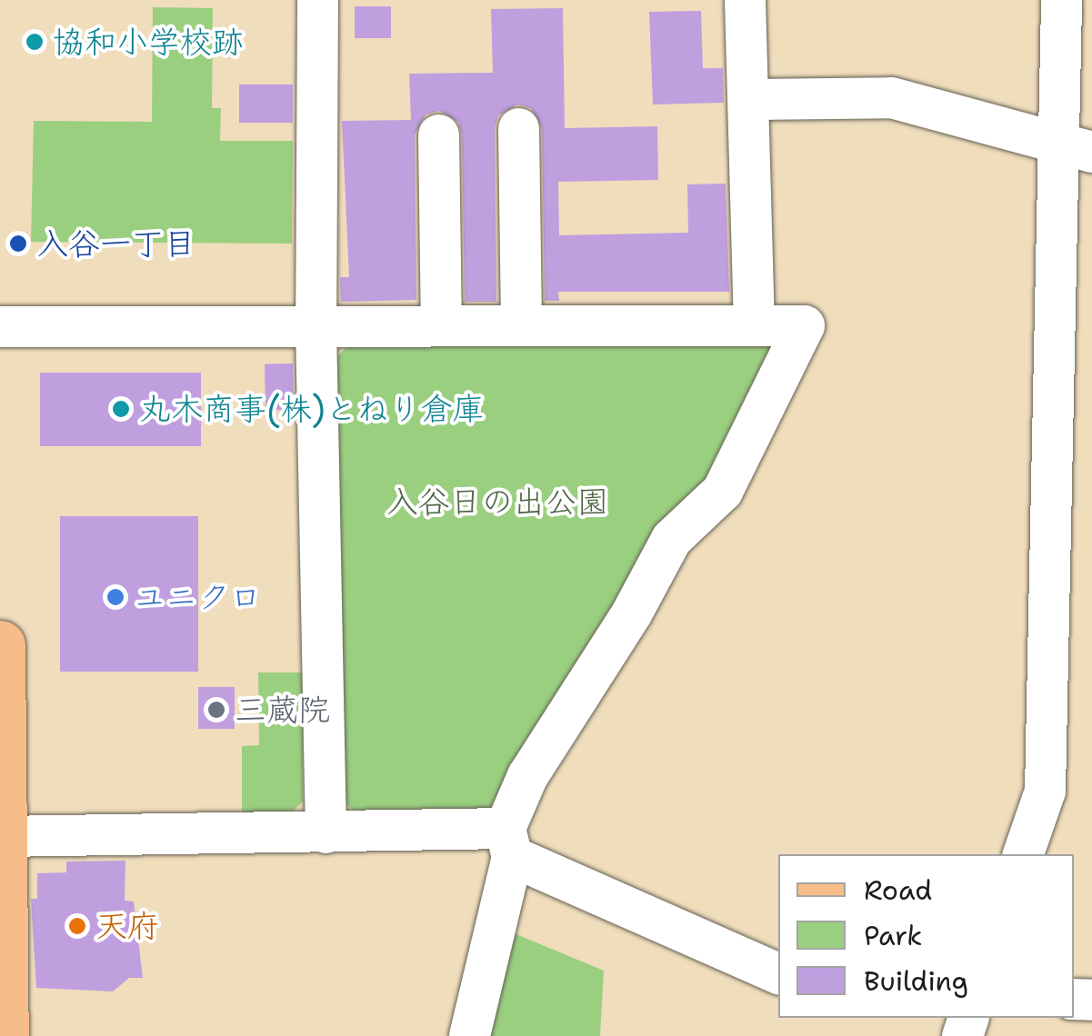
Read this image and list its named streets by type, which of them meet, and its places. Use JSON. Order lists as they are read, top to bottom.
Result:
{
  "parks": ["入谷日の出公園"],
  "places": [
    "協和小学校跡",
    "入谷一丁目",
    "丸木商事(株)とねり倉庫",
    "ユニクロ",
    "三蔵院",
    "天府"
  ],
  "legend": ["Road", "Park", "Building"]
}
